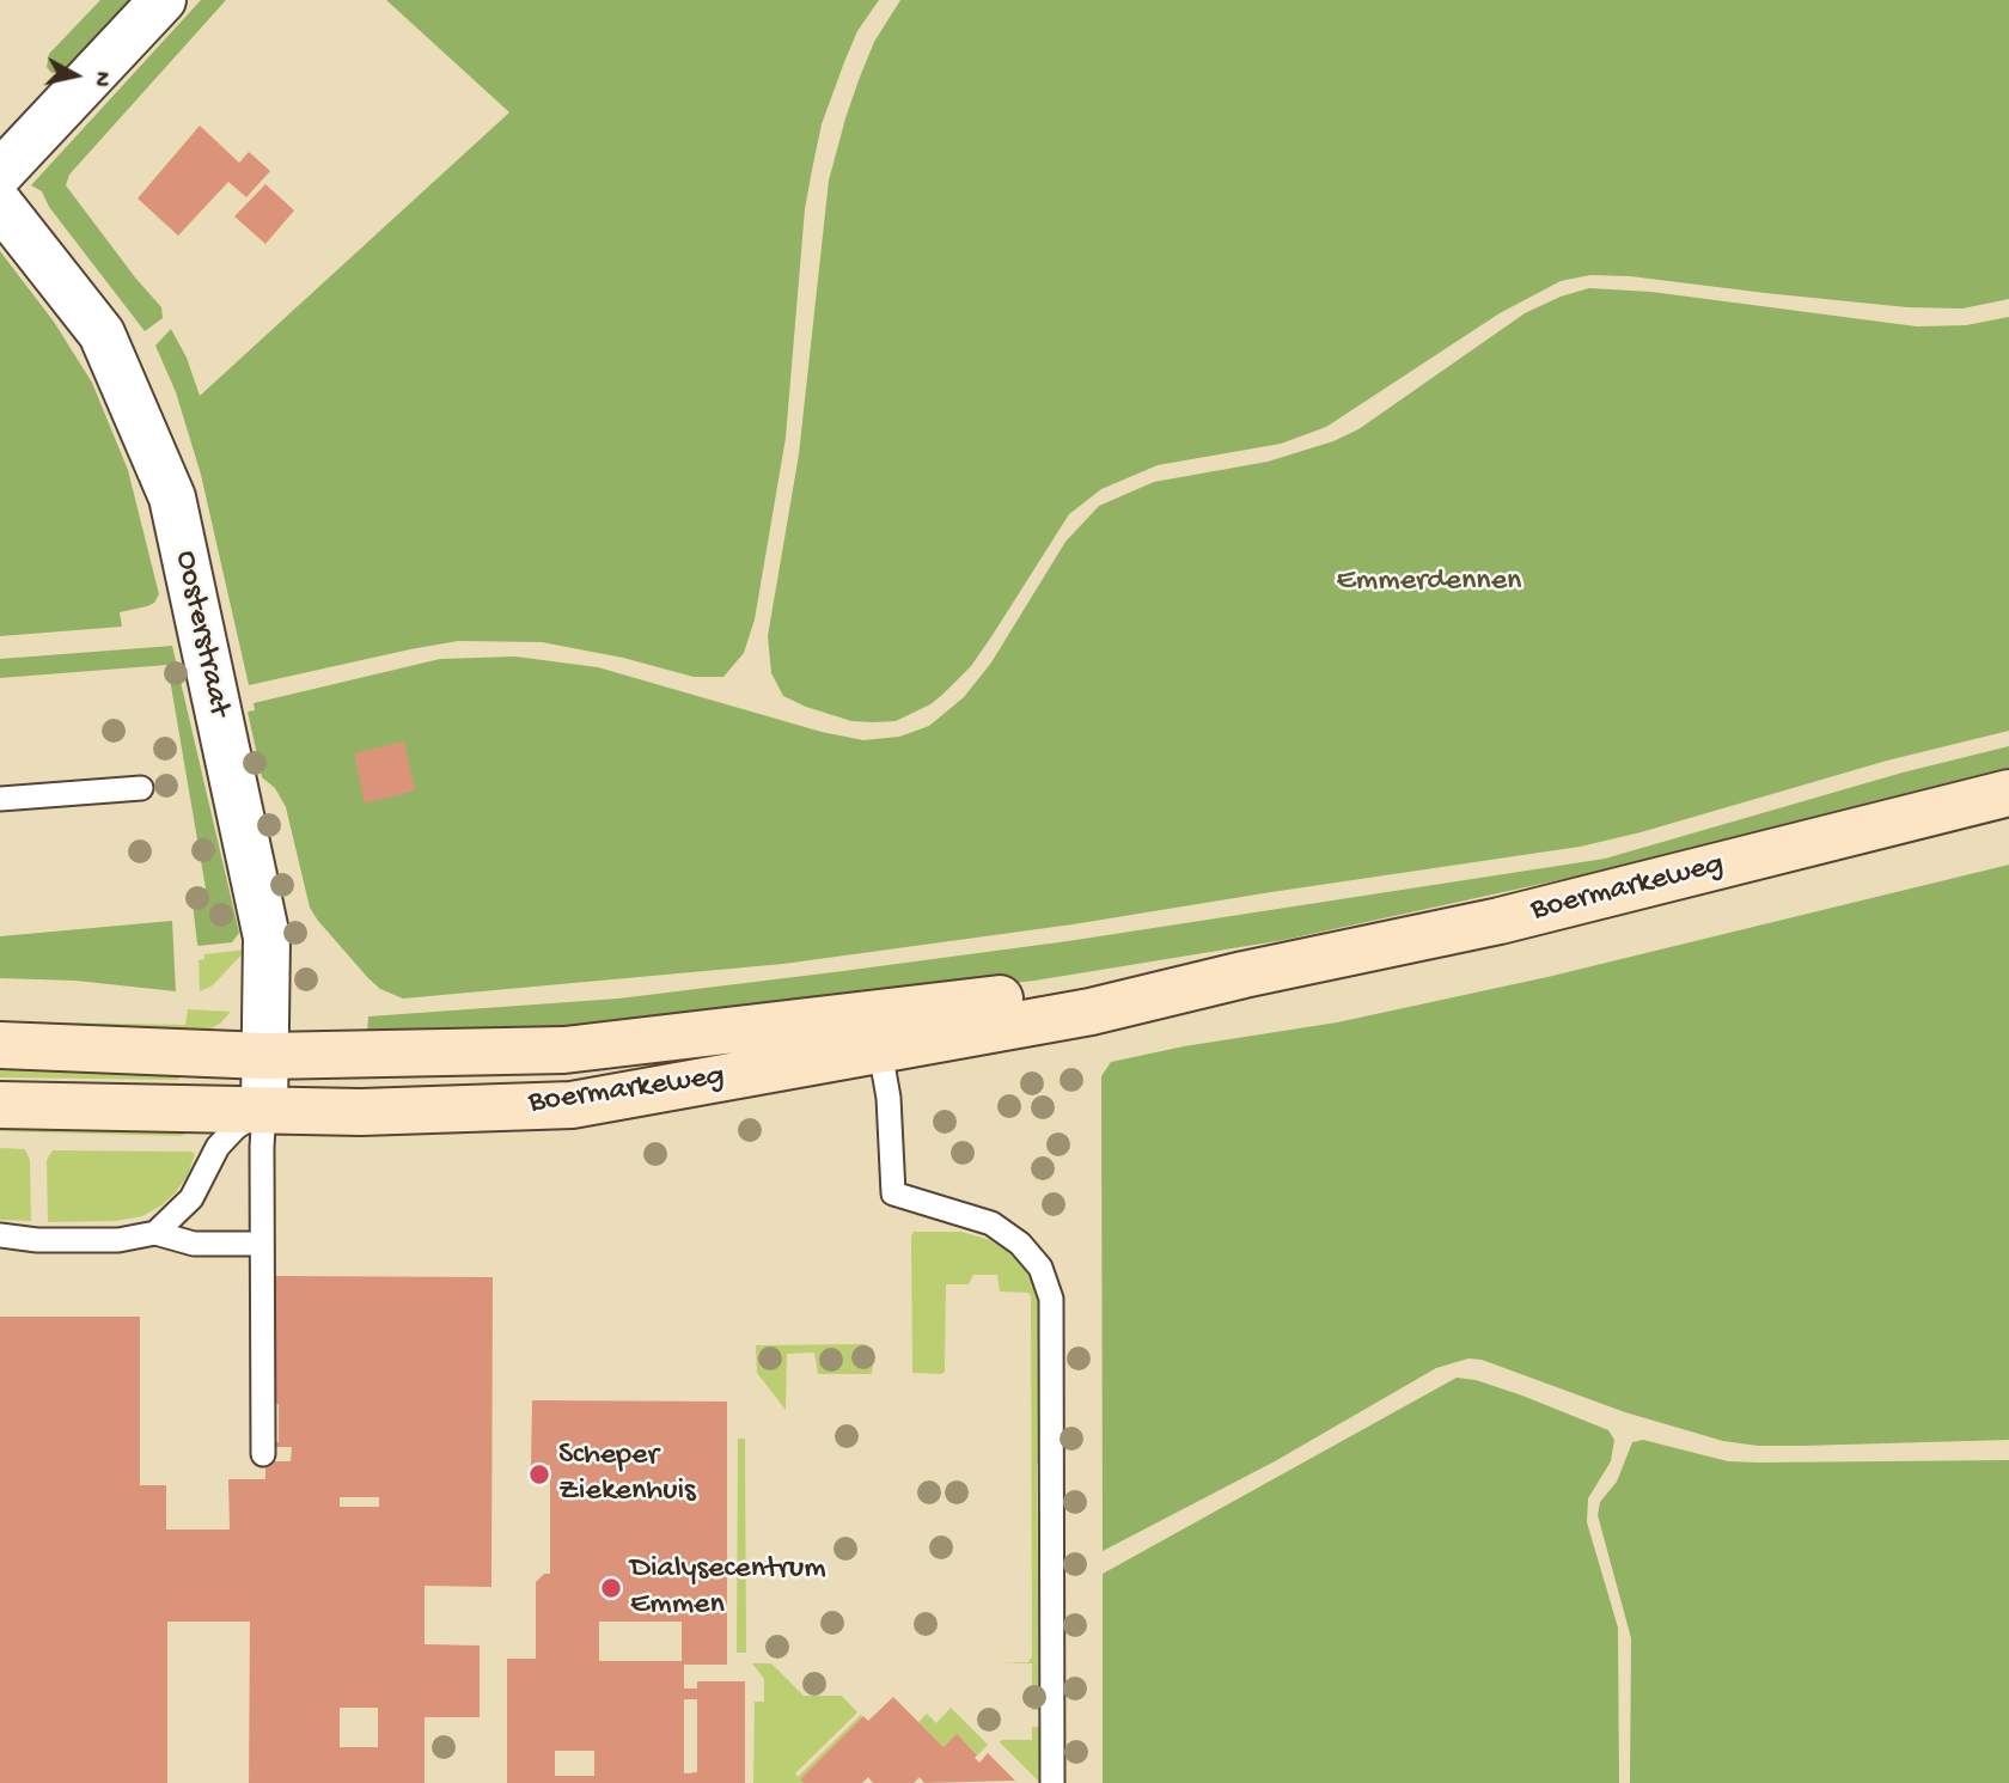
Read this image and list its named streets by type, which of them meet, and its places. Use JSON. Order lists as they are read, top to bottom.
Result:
{
  "streets": {
    "street": ["Oosterstraat", "Boermarkeweg"]
  },
  "crossings": [
    ["Oosterstraat", "Boermarkeweg"]
  ],
  "parks": ["Emmerdennen"],
  "places": ["Scheper Ziekenhuis", "Dialysecentrum Emmen"],
  "north": "right"
}
